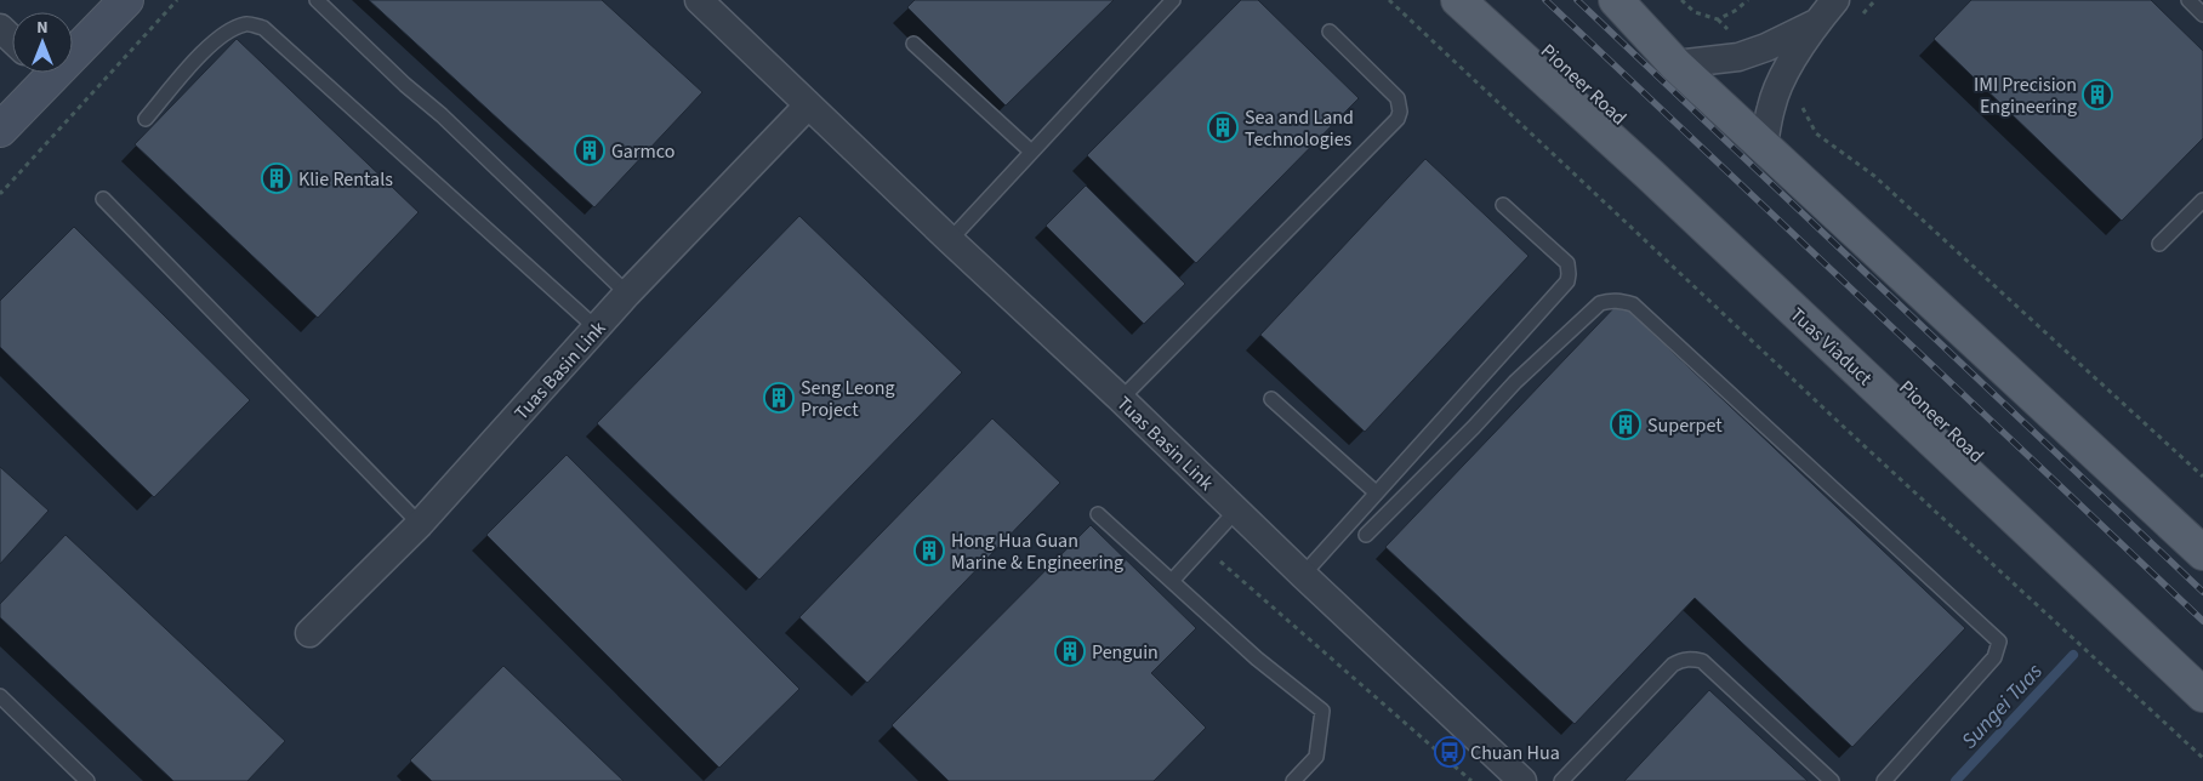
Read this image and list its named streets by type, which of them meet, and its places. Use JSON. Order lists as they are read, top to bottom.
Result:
{
  "streets": {
    "main road": ["Pioneer Road", "Tuas Viaduct"],
    "street": ["Tuas Basin Link"]
  },
  "water": ["Sungei Tuas"],
  "places": {
    "building": [
      "IMI Precision Engineering",
      "Sea and Land Technologies",
      "Garmco",
      "Klie Rentals",
      "Seng Leong Project",
      "Superpet",
      "Hong Hua Guan Marine & Engineering",
      "Penguin"
    ],
    "bus stop": ["Chuan Hua"]
  },
  "north": "top"
}
